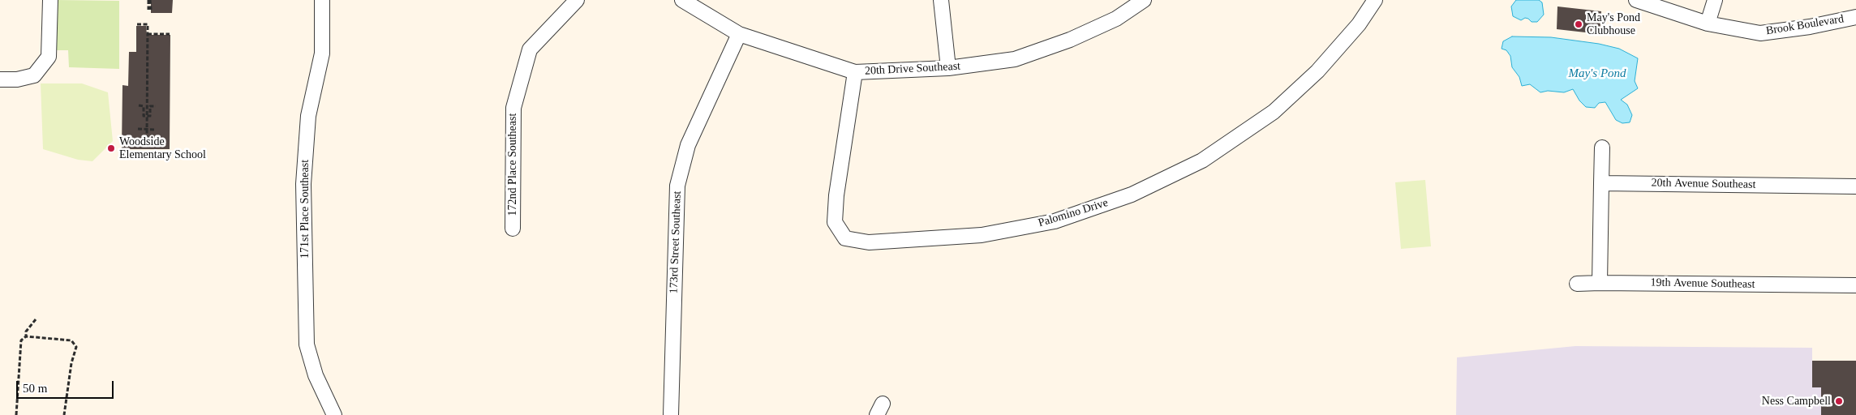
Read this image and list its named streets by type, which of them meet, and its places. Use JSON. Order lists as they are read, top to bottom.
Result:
{
  "streets": {
    "street": [
      "Brook Boulevard",
      "20th Drive Southeast",
      "172nd Place Southeast",
      "20th Avenue Southeast",
      "171st Place Southeast",
      "Palomino Drive",
      "173rd Street Southeast",
      "19th Avenue Southeast"
    ]
  },
  "crossings": [
    ["20th Drive Southeast", "Palomino Drive"],
    ["20th Drive Southeast", "173rd Street Southeast"]
  ],
  "water": ["May's Pond"],
  "places": ["May's Pond Clubhouse", "Woodside Elementary School", "Ness Campbell"],
  "scale_bar": "50 m"
}
